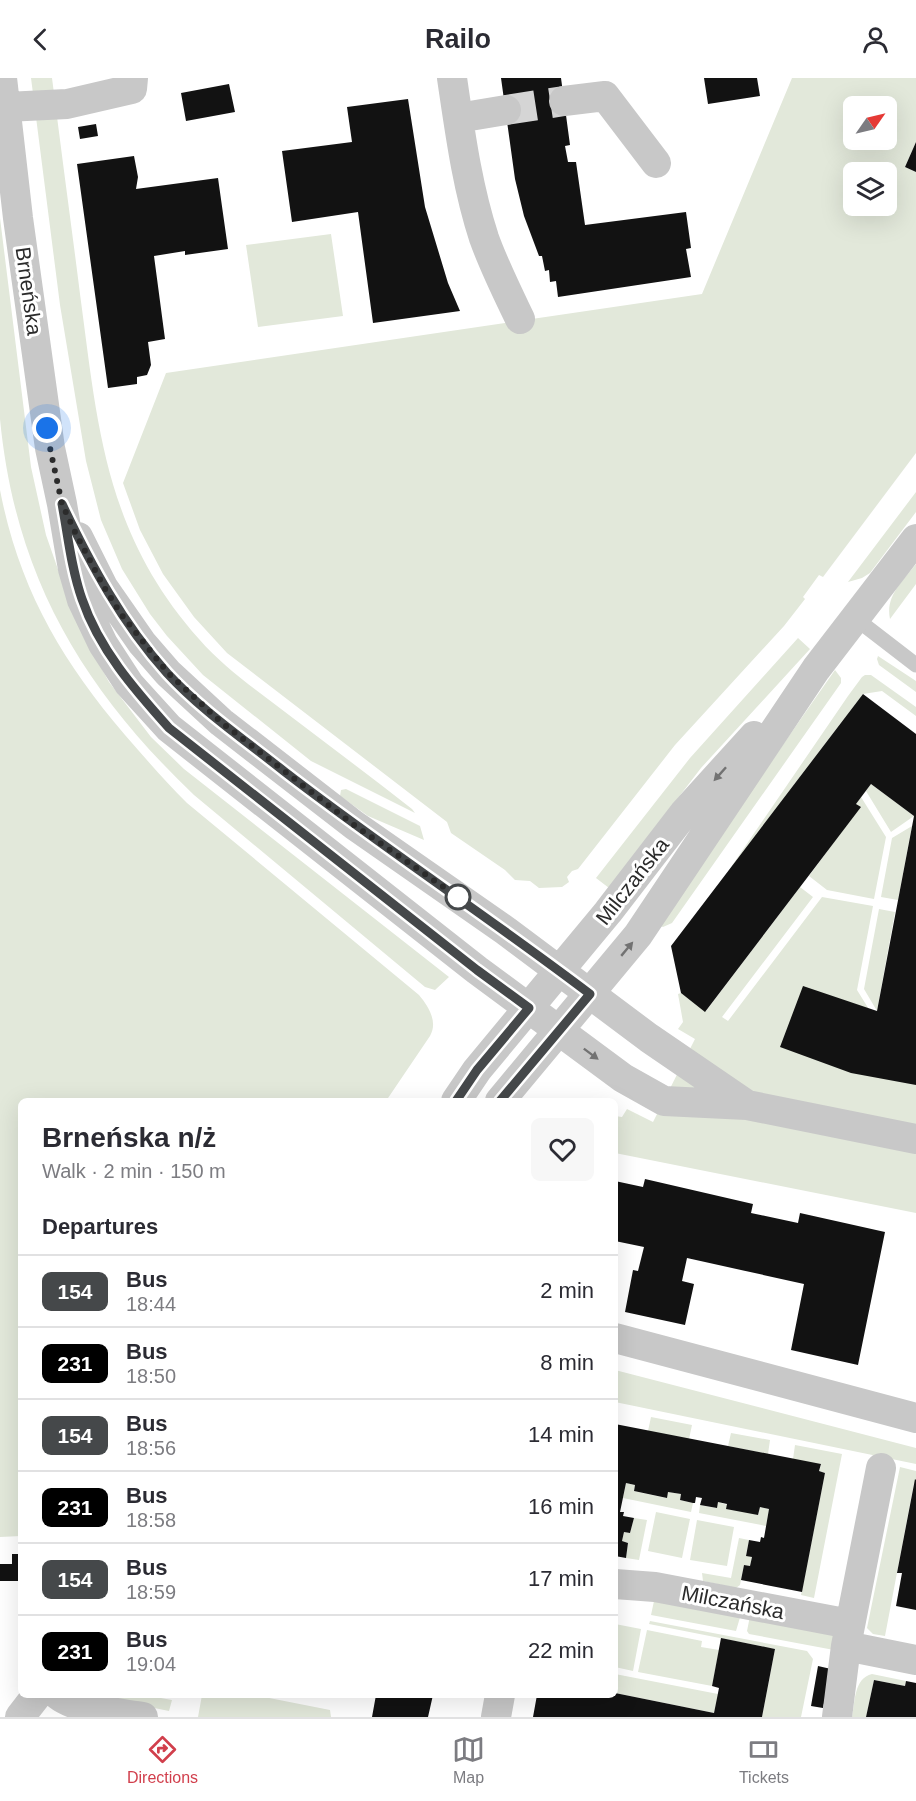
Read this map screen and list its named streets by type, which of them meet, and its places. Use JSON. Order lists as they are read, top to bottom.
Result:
{
  "streets": {
    "street": ["Brneńska", "Milczańska"]
  },
  "crossings": [
    ["Brneńska", "Milczańska"]
  ],
  "lines": ["bus line 154"],
  "north": "top right",
  "page": {
    "header": "Railo",
    "heading": [
      ["Brneńska n/ż", "Walk · 2 min · 150 m"],
      "Departures"
    ],
    "list": [
      {
        "mark": "154",
        "name": "Bus",
        "note": "18:44",
        "value": "2 min"
      },
      {
        "mark": "231",
        "name": "Bus",
        "note": "18:50",
        "value": "8 min"
      },
      {
        "mark": "154",
        "name": "Bus",
        "note": "18:56",
        "value": "14 min"
      },
      {
        "mark": "231",
        "name": "Bus",
        "note": "18:58",
        "value": "16 min"
      },
      {
        "mark": "154",
        "name": "Bus",
        "note": "18:59",
        "value": "17 min"
      },
      {
        "mark": "231",
        "name": "Bus",
        "note": "19:04",
        "value": "22 min"
      }
    ],
    "tabs": ["Directions", "Map", "Tickets"]
  }
}
